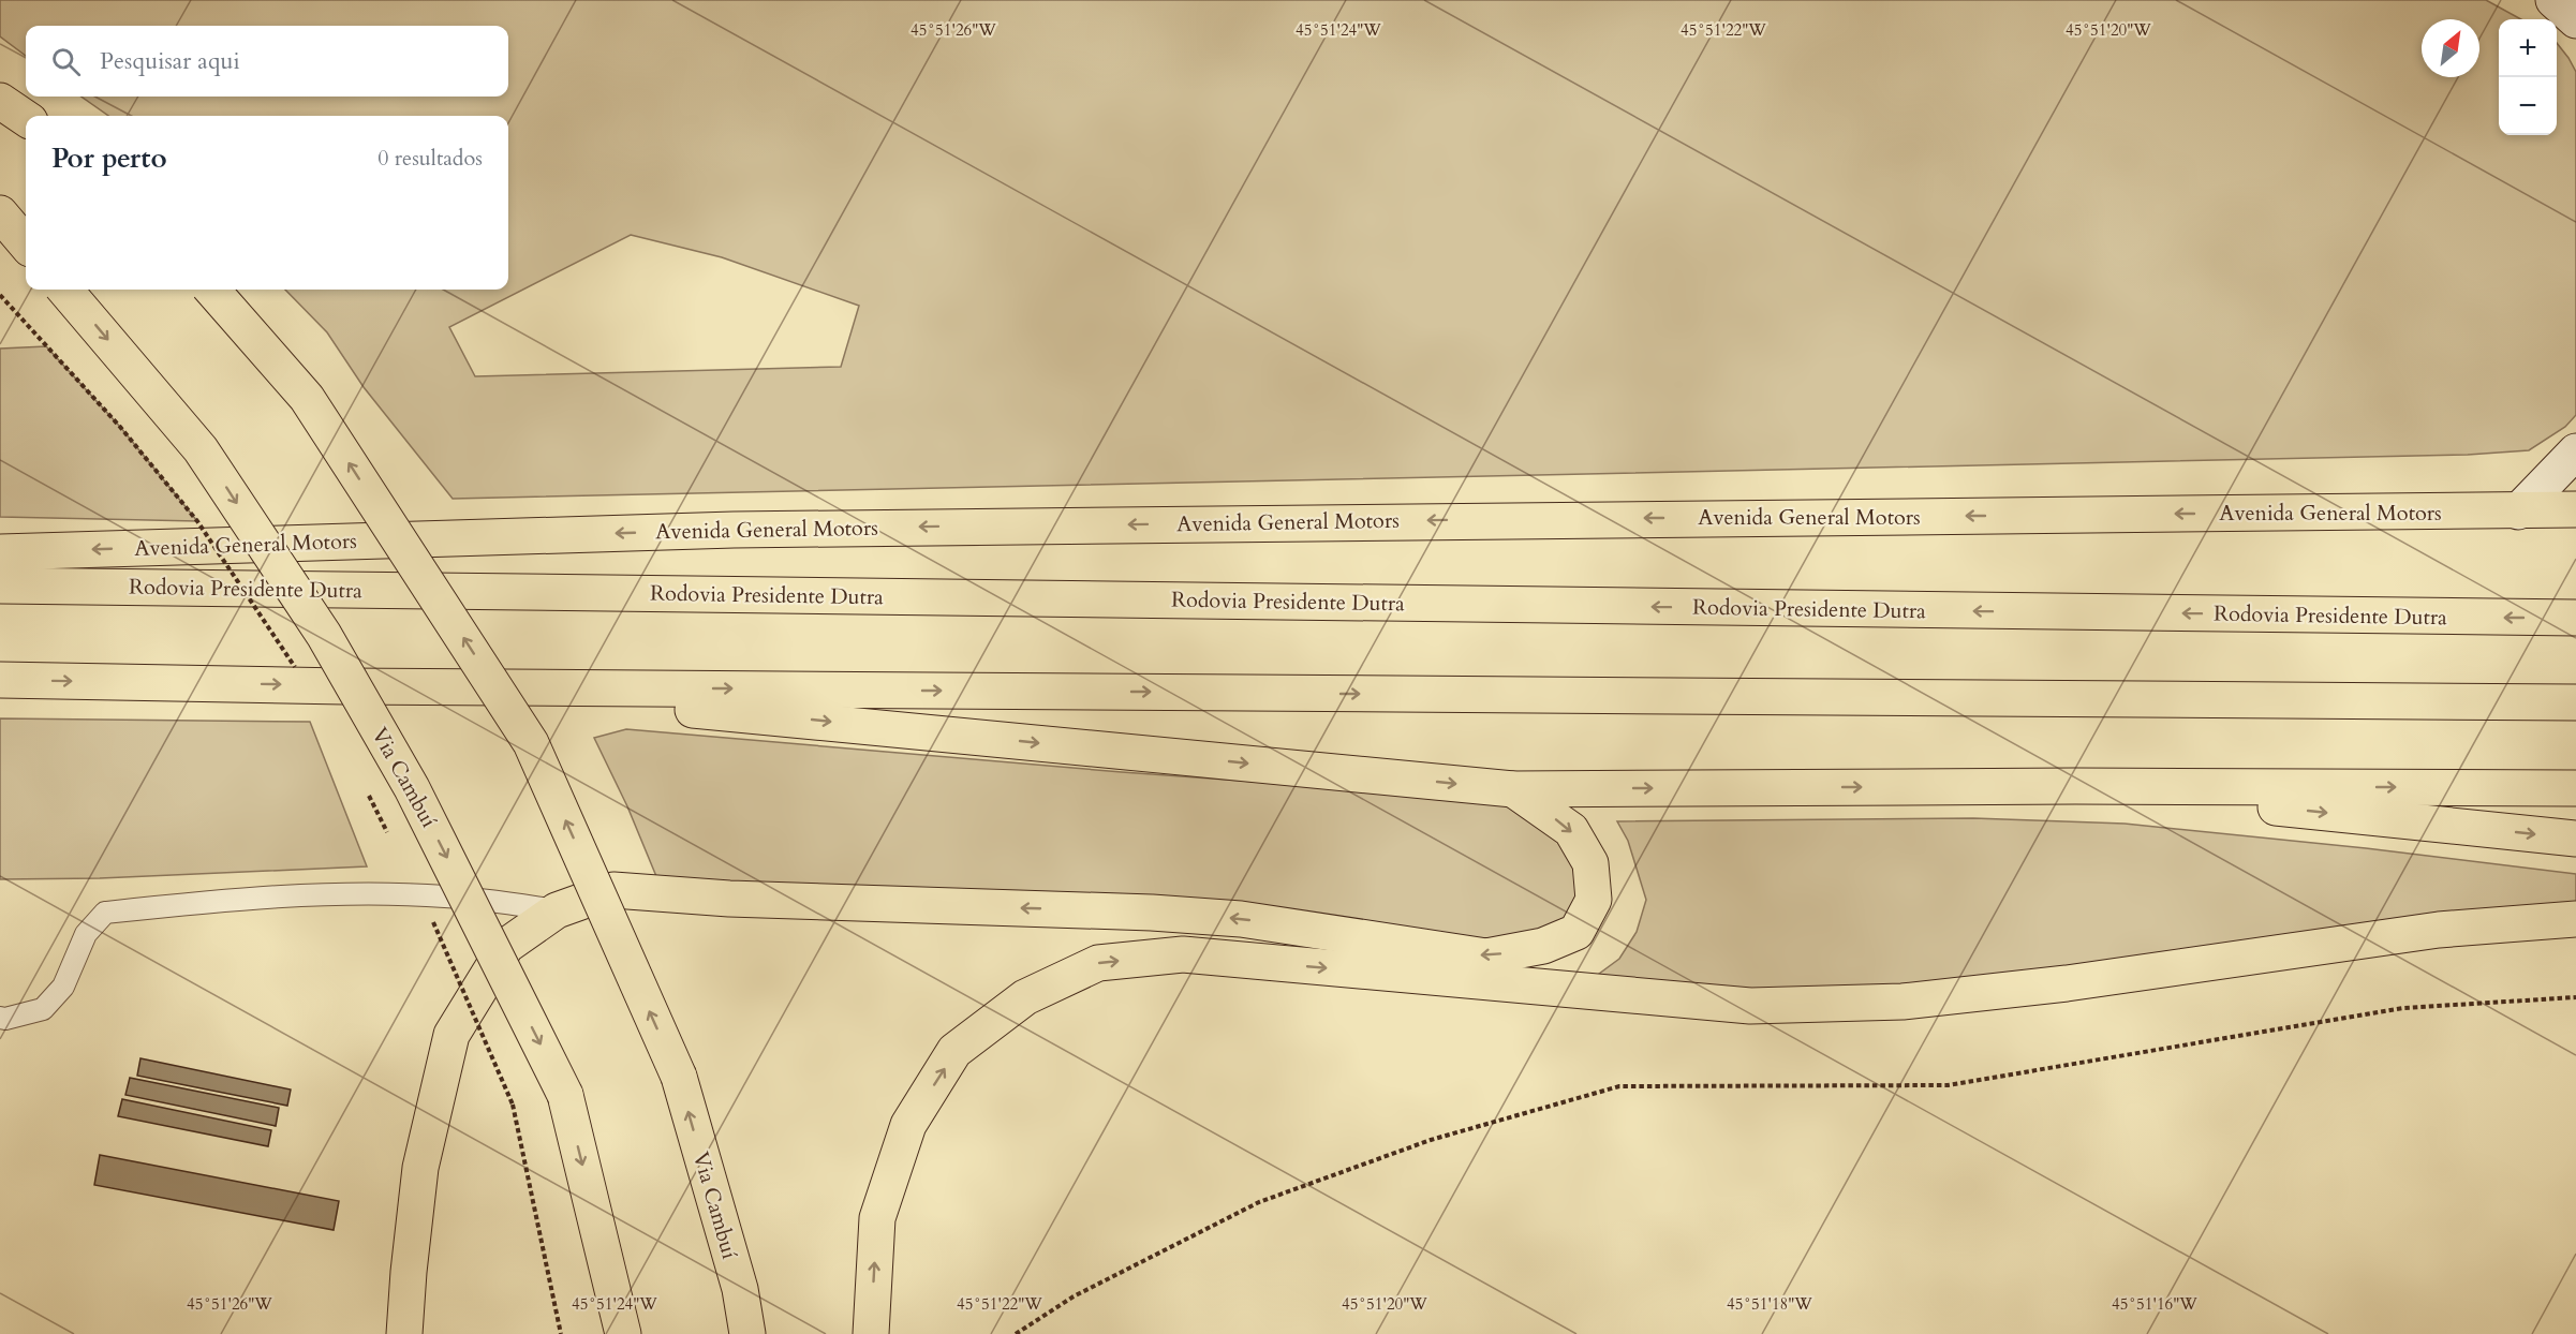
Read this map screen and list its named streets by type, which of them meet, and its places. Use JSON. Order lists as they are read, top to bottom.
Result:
{
  "streets": {
    "main road": ["Avenida General Motors", "Rodovia Presidente Dutra", "Via Cambuí"]
  },
  "north": "top right",
  "page": {
    "map_buttons": ["+", "−"],
    "search": "Pesquisar aqui",
    "heading": ["Por perto", "0 resultados"]
  },
  "coordinates": [
    "45°51'26\"W",
    "45°51'24\"W",
    "45°51'22\"W",
    "45°51'20\"W",
    "45°51'18\"W",
    "45°51'16\"W"
  ]
}
